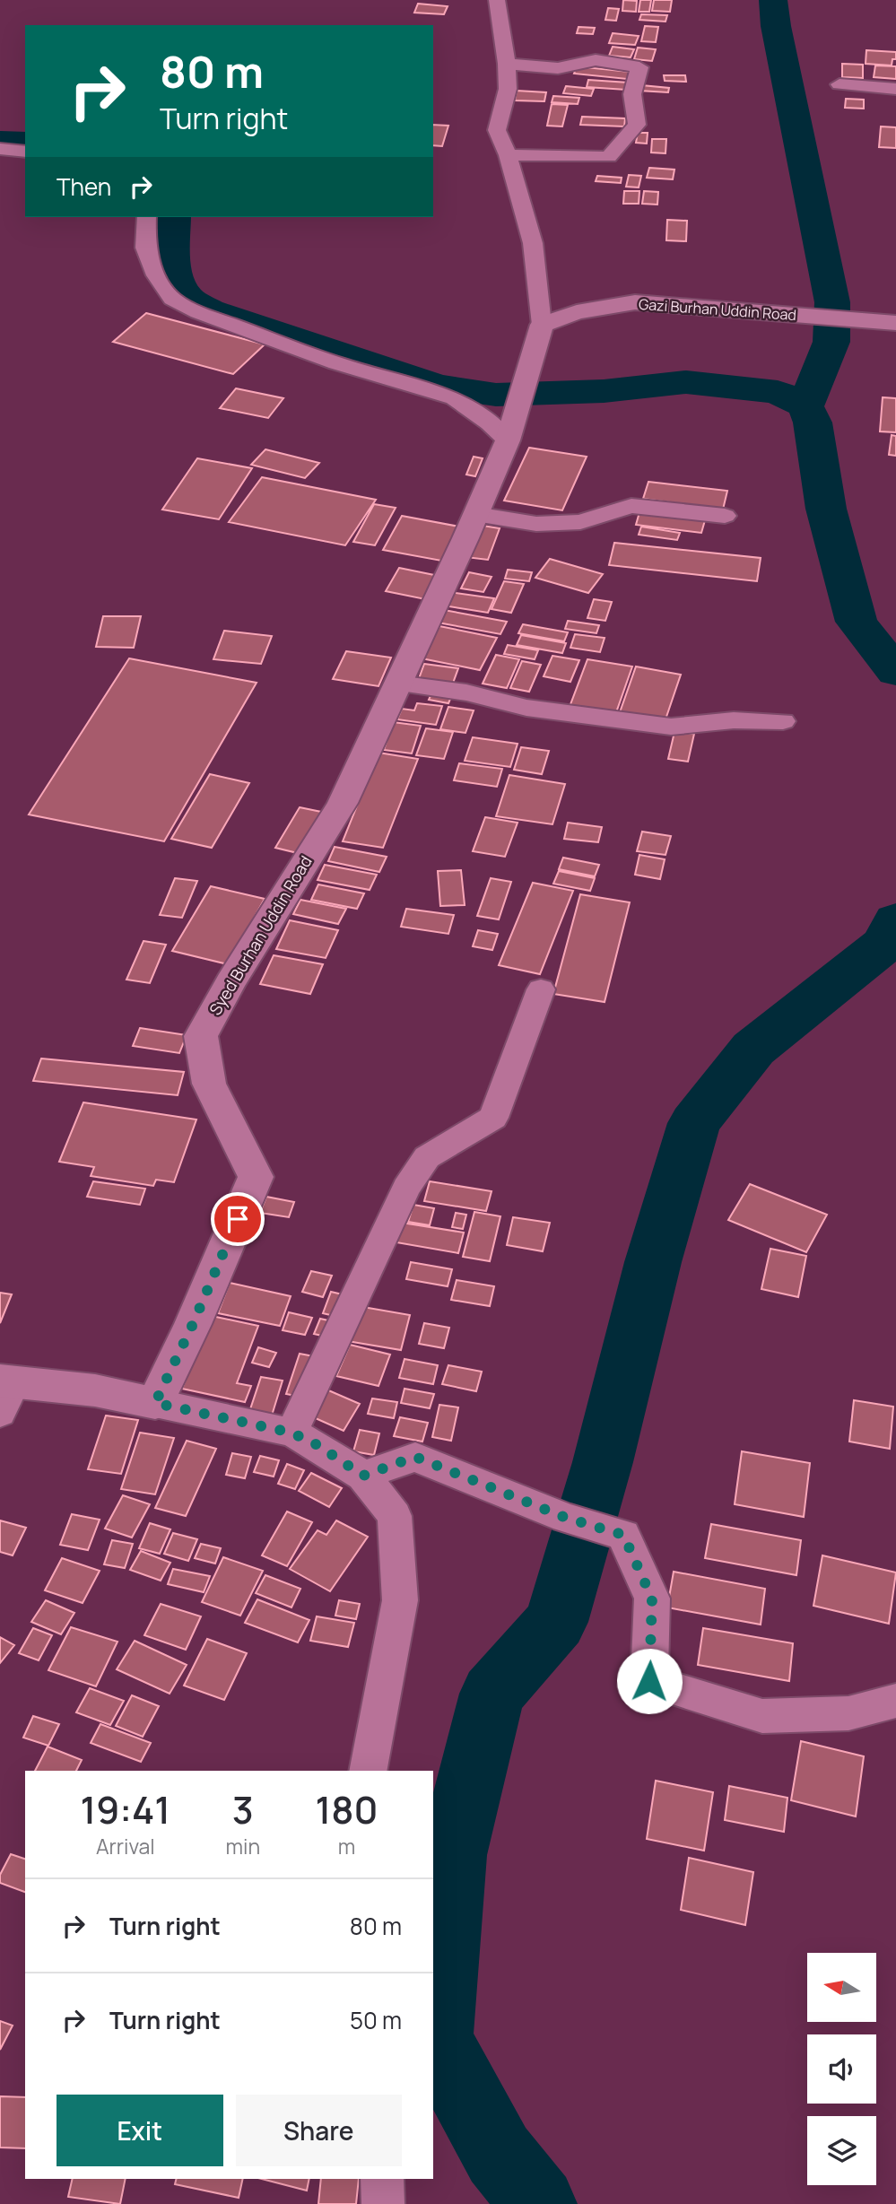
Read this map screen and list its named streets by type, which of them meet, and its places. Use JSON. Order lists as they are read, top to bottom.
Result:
{
  "streets": {
    "street": ["Gazi Burhan Uddin Road", "Syed Burhan Uddin Road"]
  },
  "crossings": [
    ["Gazi Burhan Uddin Road", "Syed Burhan Uddin Road"]
  ],
  "north": "left",
  "page": {
    "turn": ["80 m", "Turn right"],
    "then": "Then",
    "eta": [
      "19:41",
      "Arrival",
      "3",
      "min",
      "180",
      "m"
    ],
    "list": [
      {
        "name": "Turn right",
        "value": "80 m"
      },
      {
        "name": "Turn right",
        "value": "50 m"
      }
    ],
    "buttons": ["Exit", "Share"]
  }
}
